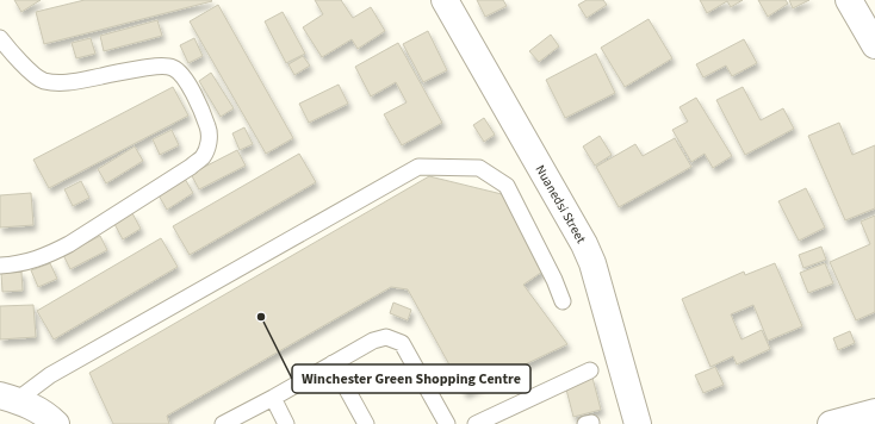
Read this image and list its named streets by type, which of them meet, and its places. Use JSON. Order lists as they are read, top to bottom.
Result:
{
  "streets": {
    "street": ["Nuanedsi Street"]
  },
  "places": ["Winchester Green Shopping Centre"]
}
